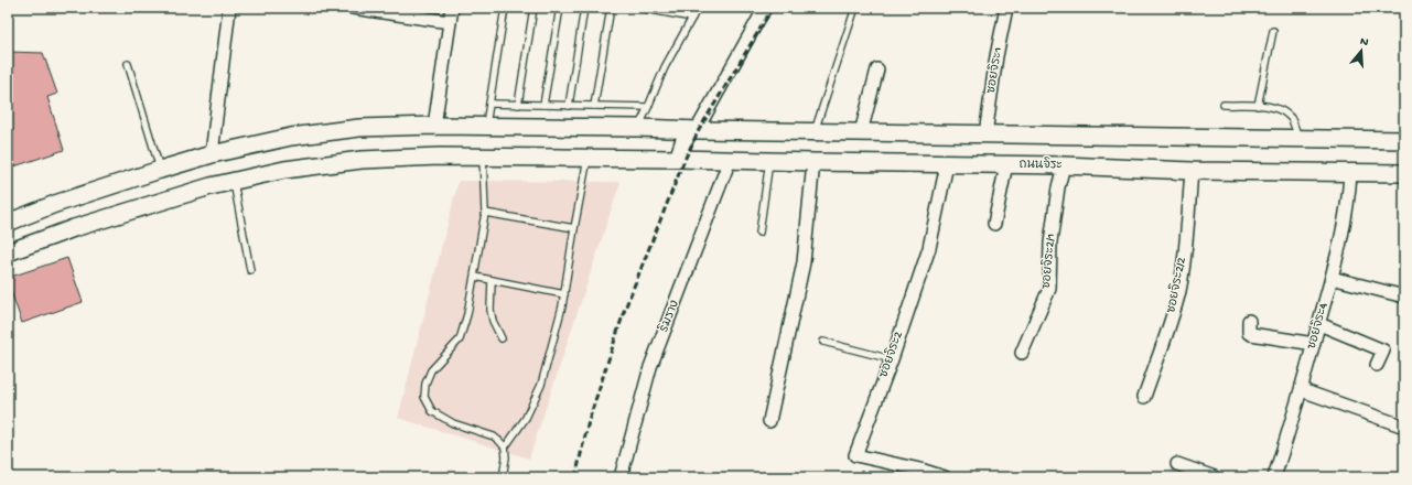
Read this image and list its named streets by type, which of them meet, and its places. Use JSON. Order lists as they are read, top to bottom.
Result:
{
  "streets": {
    "main road": ["ถนนจิระ"],
    "street": [
      "ซอยจิระ1",
      "ซอยจิระ2/1",
      "ซอยจิระ2/2",
      "ริมราง",
      "ซอยจิระ4",
      "ซอยจิระ2"
    ]
  },
  "crossings": [
    ["ถนนจิระ", "ซอยจิระ2/1"],
    ["ถนนจิระ", "ซอยจิระ2/2"],
    ["ถนนจิระ", "ริมราง"],
    ["ถนนจิระ", "ซอยจิระ4"],
    ["ถนนจิระ", "ซอยจิระ2"]
  ],
  "north": "top"
}
